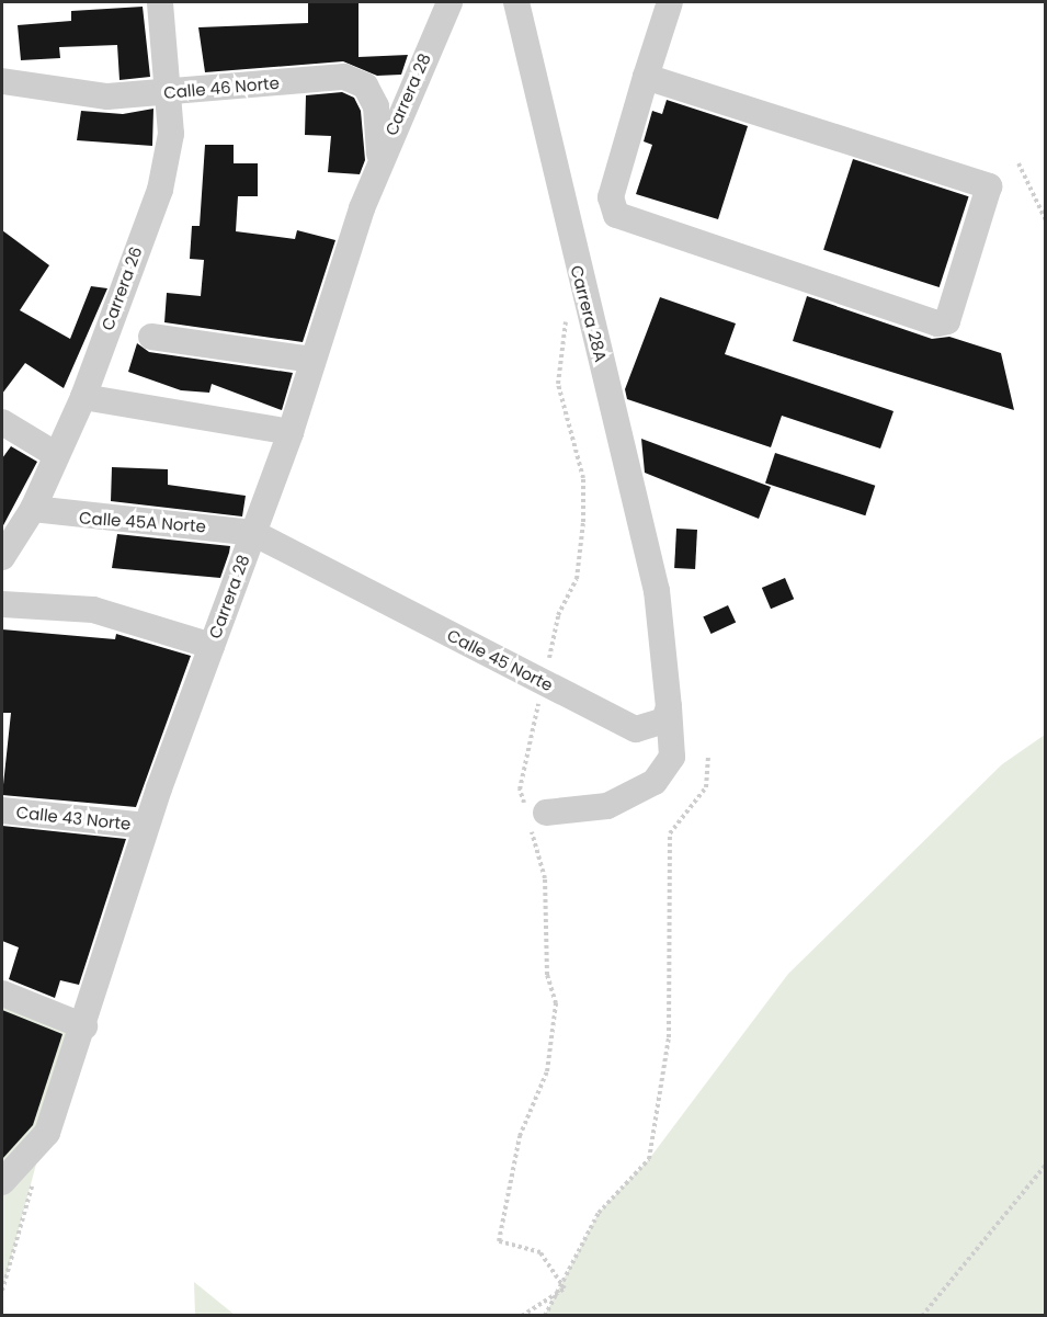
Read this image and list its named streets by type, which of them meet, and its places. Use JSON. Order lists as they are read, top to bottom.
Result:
{
  "streets": {
    "street": [
      "Calle 46 Norte",
      "Carrera 28",
      "Carrera 26",
      "Carrera 28A",
      "Calle 45A Norte",
      "Calle 45 Norte",
      "Calle 43 Norte"
    ]
  },
  "crossings": [
    ["Calle 46 Norte", "Carrera 28"],
    ["Calle 46 Norte", "Carrera 26"],
    ["Carrera 28", "Calle 45A Norte"],
    ["Carrera 28", "Calle 45 Norte"],
    ["Carrera 28", "Calle 43 Norte"],
    ["Carrera 26", "Calle 45A Norte"],
    ["Carrera 28A", "Calle 45 Norte"],
    ["Calle 45A Norte", "Calle 45 Norte"]
  ]
}
